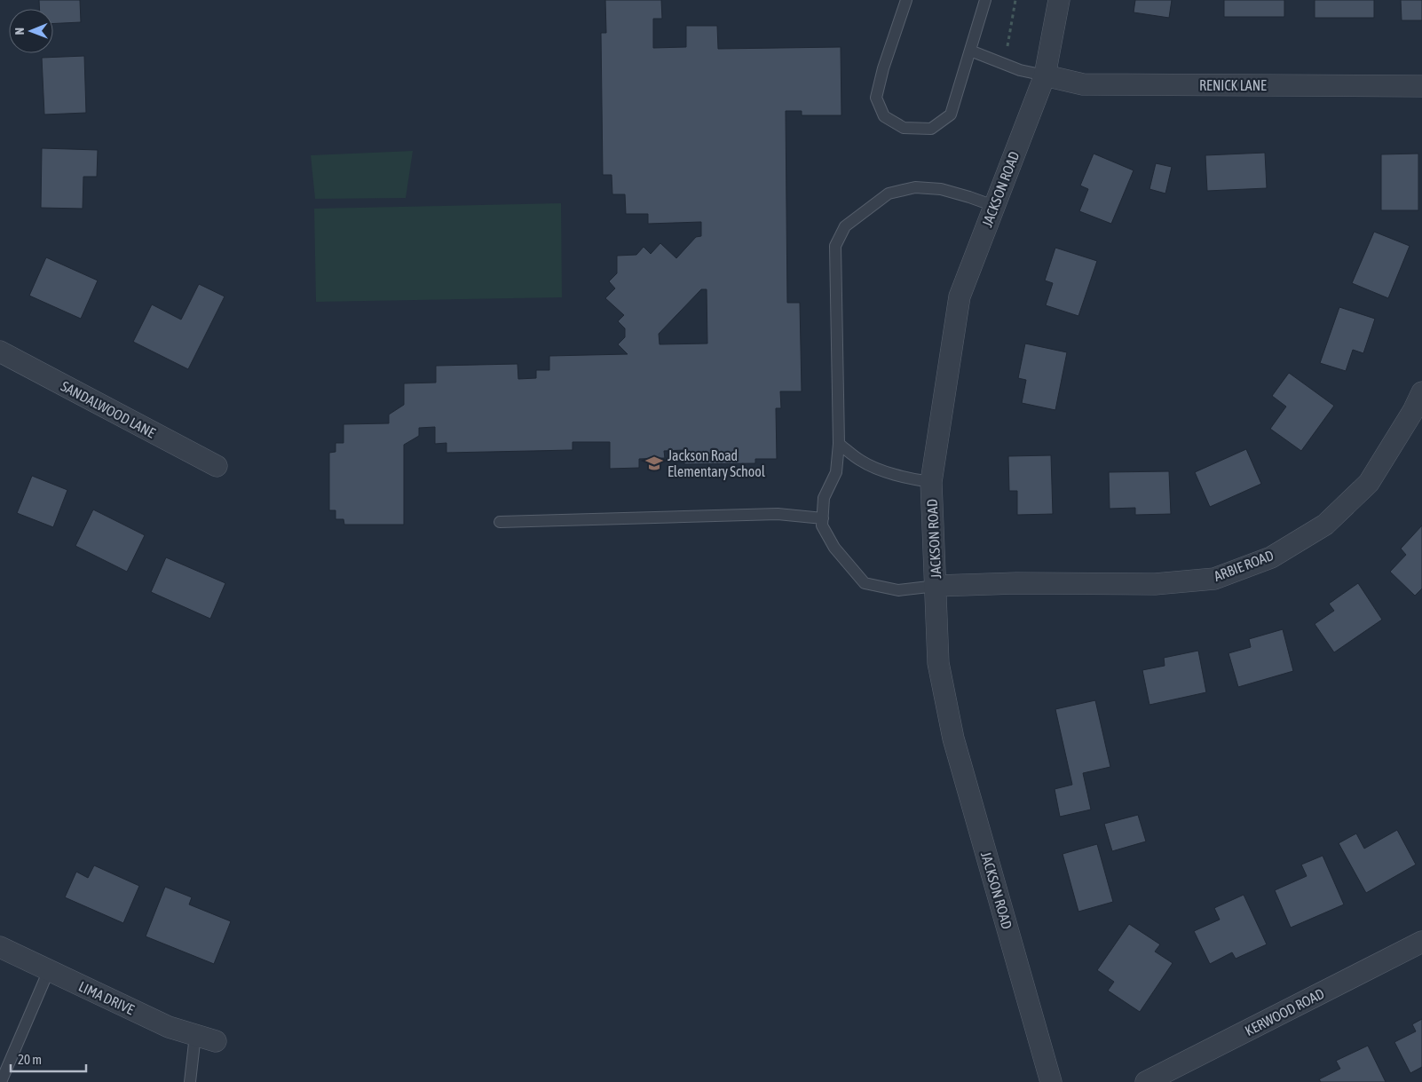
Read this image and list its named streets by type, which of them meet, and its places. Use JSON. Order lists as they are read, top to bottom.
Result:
{
  "streets": {
    "street": [
      "RENICK LANE",
      "JACKSON ROAD",
      "SANDALWOOD LANE",
      "ARBIE ROAD",
      "LIMA DRIVE",
      "KERWOOD ROAD"
    ]
  },
  "crossings": [
    ["RENICK LANE", "JACKSON ROAD"],
    ["JACKSON ROAD", "ARBIE ROAD"]
  ],
  "places": {
    "school or university": ["Jackson Road Elementary School"]
  },
  "scale_bar": "20 m",
  "north": "left"
}
